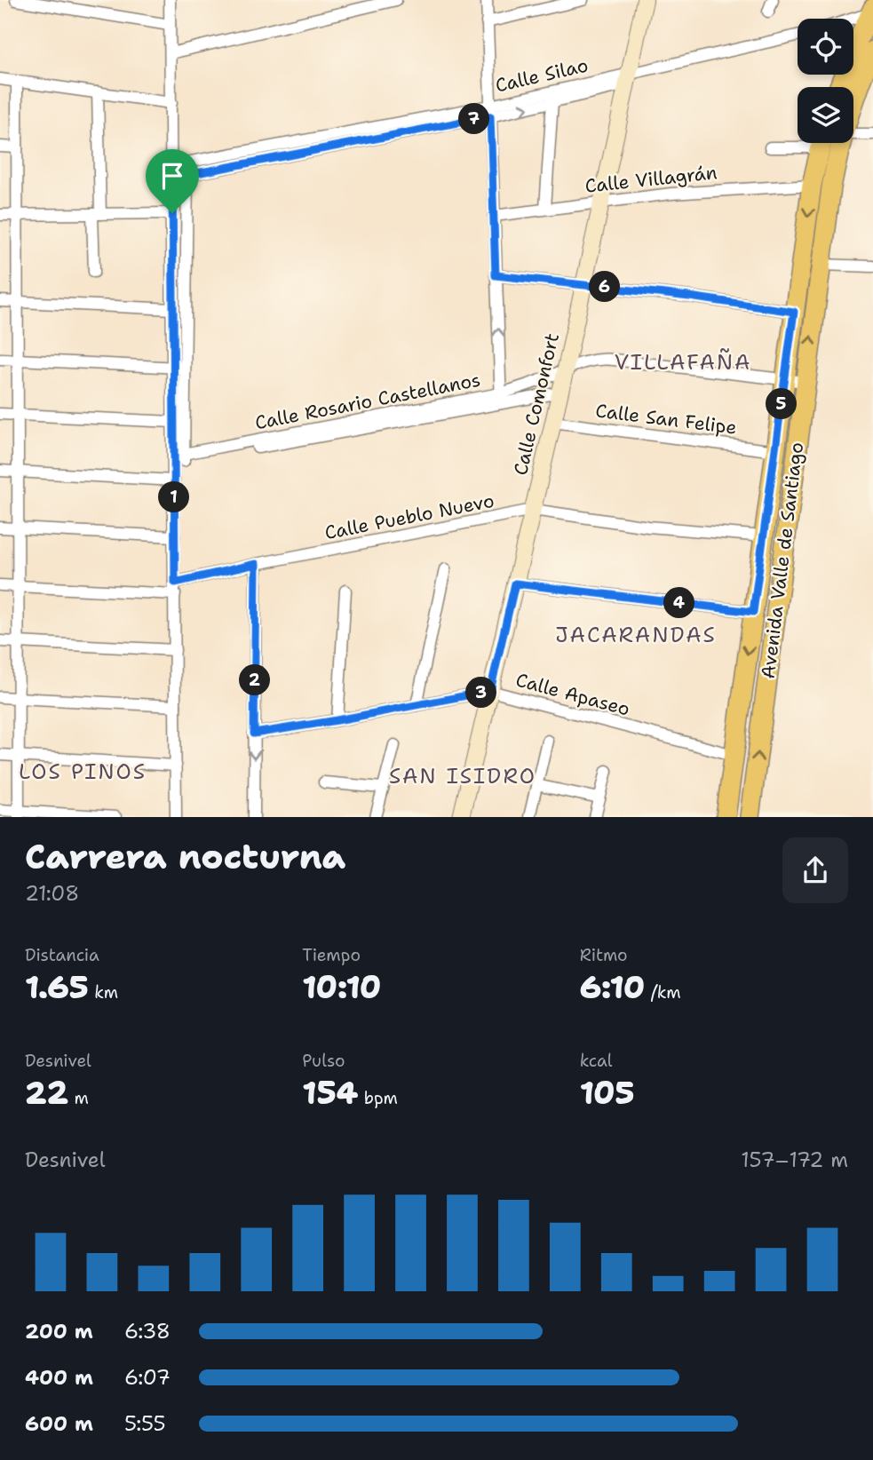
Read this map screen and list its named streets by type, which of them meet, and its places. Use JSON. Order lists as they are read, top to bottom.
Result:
{
  "streets": {
    "main road": ["Avenida Valle de Santiago"],
    "street": [
      "Calle Silao",
      "Calle Villagrán",
      "Calle Rosario Castellanos",
      "Calle Comonfort",
      "Calle San Felipe",
      "Calle Pueblo Nuevo",
      "Calle Apaseo"
    ]
  },
  "crossings": [
    ["Calle Silao", "Calle Comonfort"],
    ["Calle Villagrán", "Calle Comonfort"],
    ["Calle Villagrán", "Avenida Valle de Santiago"],
    ["Calle Rosario Castellanos", "Calle Comonfort"],
    ["Calle Rosario Castellanos", "Avenida Valle de Santiago"],
    ["Calle Comonfort", "Calle San Felipe"],
    ["Calle Comonfort", "Calle Pueblo Nuevo"],
    ["Calle Comonfort", "Calle Apaseo"],
    ["Calle San Felipe", "Avenida Valle de Santiago"],
    ["Calle Pueblo Nuevo", "Avenida Valle de Santiago"],
    ["Avenida Valle de Santiago", "Calle Apaseo"]
  ],
  "districts": [
    "VILLAFAÑA",
    "JACARANDAS",
    "LOS PINOS",
    "SAN ISIDRO"
  ],
  "page": {
    "pins": [
      "7",
      "6",
      "5",
      "1",
      "4",
      "2",
      "3"
    ],
    "heading": ["Carrera nocturna", "21:08"],
    "stats": [
      ["Distancia", "1.65 km"],
      ["Tiempo", "10:10"],
      ["Ritmo", "6:10 /km"],
      ["Desnivel", "22 m"],
      ["Pulso", "154 bpm"],
      ["kcal", "105"]
    ],
    "chart": ["Desnivel", "157–172 m"],
    "list": [
      {
        "name": "200 m",
        "note": "6:38"
      },
      {
        "name": "400 m",
        "note": "6:07"
      },
      {
        "name": "600 m",
        "note": "5:55"
      }
    ]
  }
}
